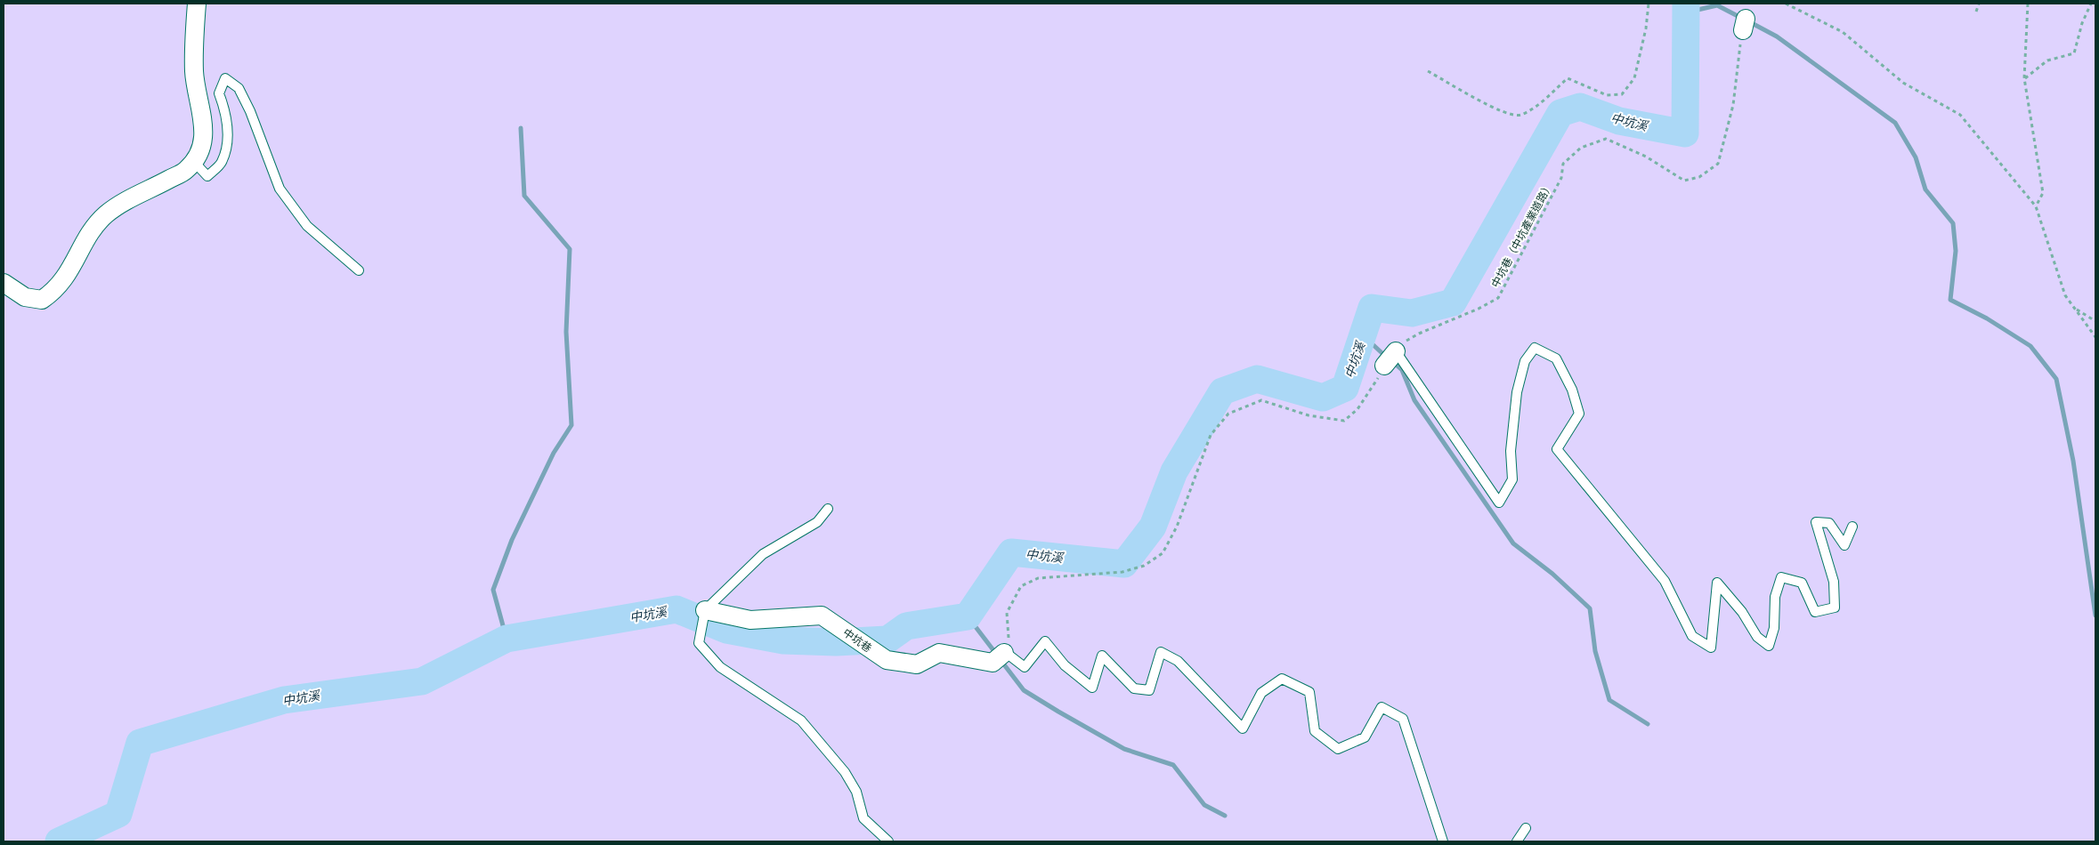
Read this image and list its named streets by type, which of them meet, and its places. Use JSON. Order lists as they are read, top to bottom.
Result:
{
  "streets": {
    "street": ["中坑巷"],
    "path": ["中坑巷（中坑產業道路）"]
  },
  "water": ["中坑溪"]
}
